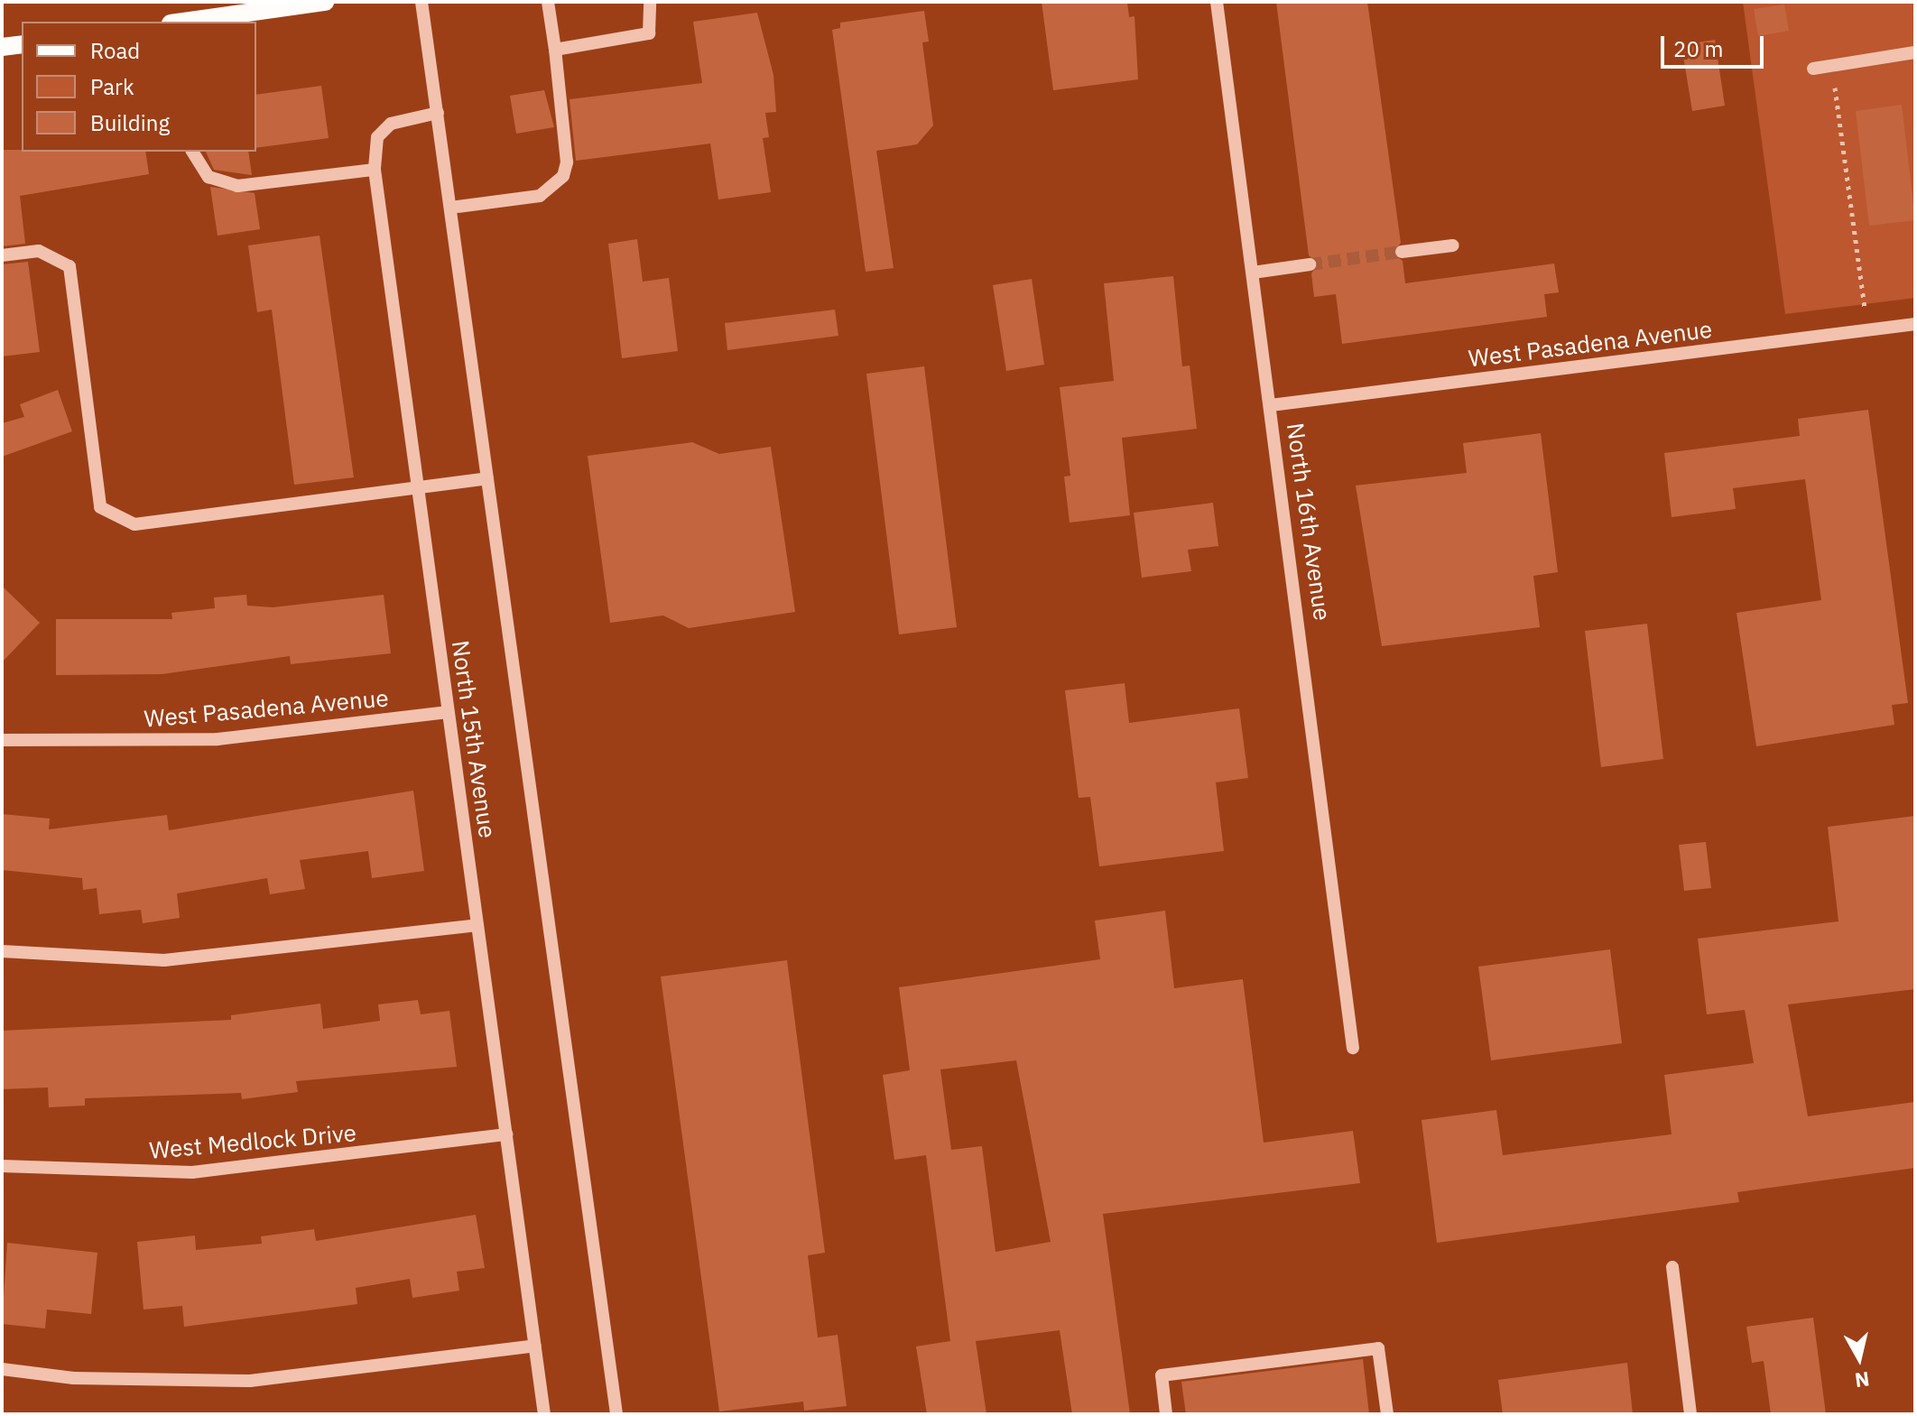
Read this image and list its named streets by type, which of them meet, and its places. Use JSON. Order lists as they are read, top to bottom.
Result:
{
  "streets": {
    "street": [
      "West Pasadena Avenue",
      "North 16th Avenue",
      "North 15th Avenue",
      "West Medlock Drive"
    ]
  },
  "crossings": [
    ["West Pasadena Avenue", "North 16th Avenue"],
    ["West Pasadena Avenue", "North 15th Avenue"],
    ["North 15th Avenue", "West Medlock Drive"]
  ],
  "legend": ["Road", "Park", "Building"],
  "scale_bar": "20 m",
  "north": "bottom"
}
